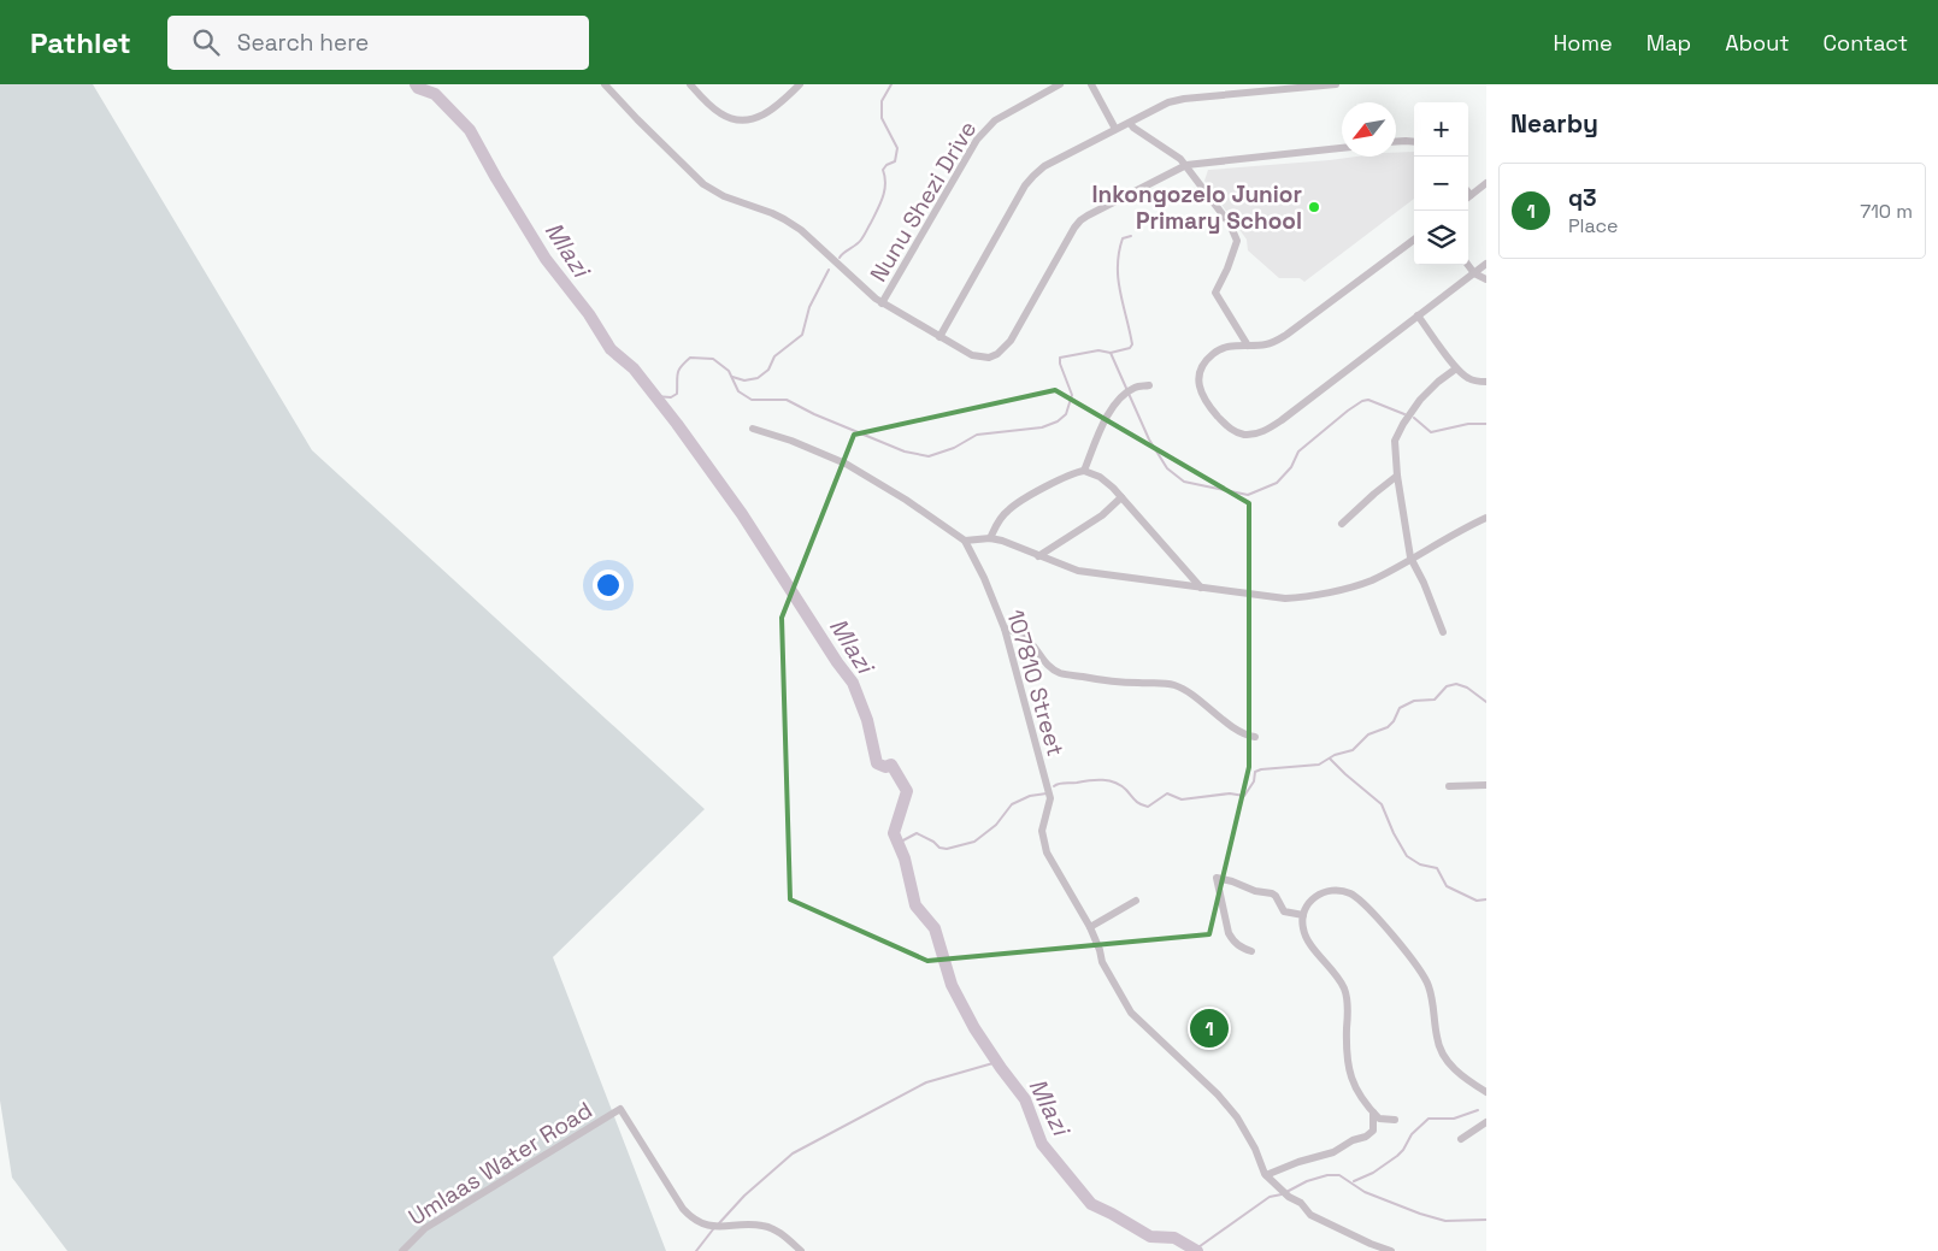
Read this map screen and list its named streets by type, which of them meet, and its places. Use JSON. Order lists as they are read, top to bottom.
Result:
{
  "streets": {
    "street": ["Nunu Shezi Drive", "107810 Street", "Umlaas Water Road"]
  },
  "water": ["Mlazi"],
  "places": ["Inkongozelo Junior Primary School"],
  "north": "bottom left",
  "page": {
    "header": "Pathlet",
    "search": "Search here",
    "nav": [
      "Home",
      "Map",
      "About",
      "Contact"
    ],
    "heading": "Nearby",
    "map_buttons": ["+", "−"],
    "list": [
      {
        "mark": "1",
        "name": "q3",
        "note": "Place",
        "value": "710 m"
      }
    ],
    "pins": "1"
  }
}
